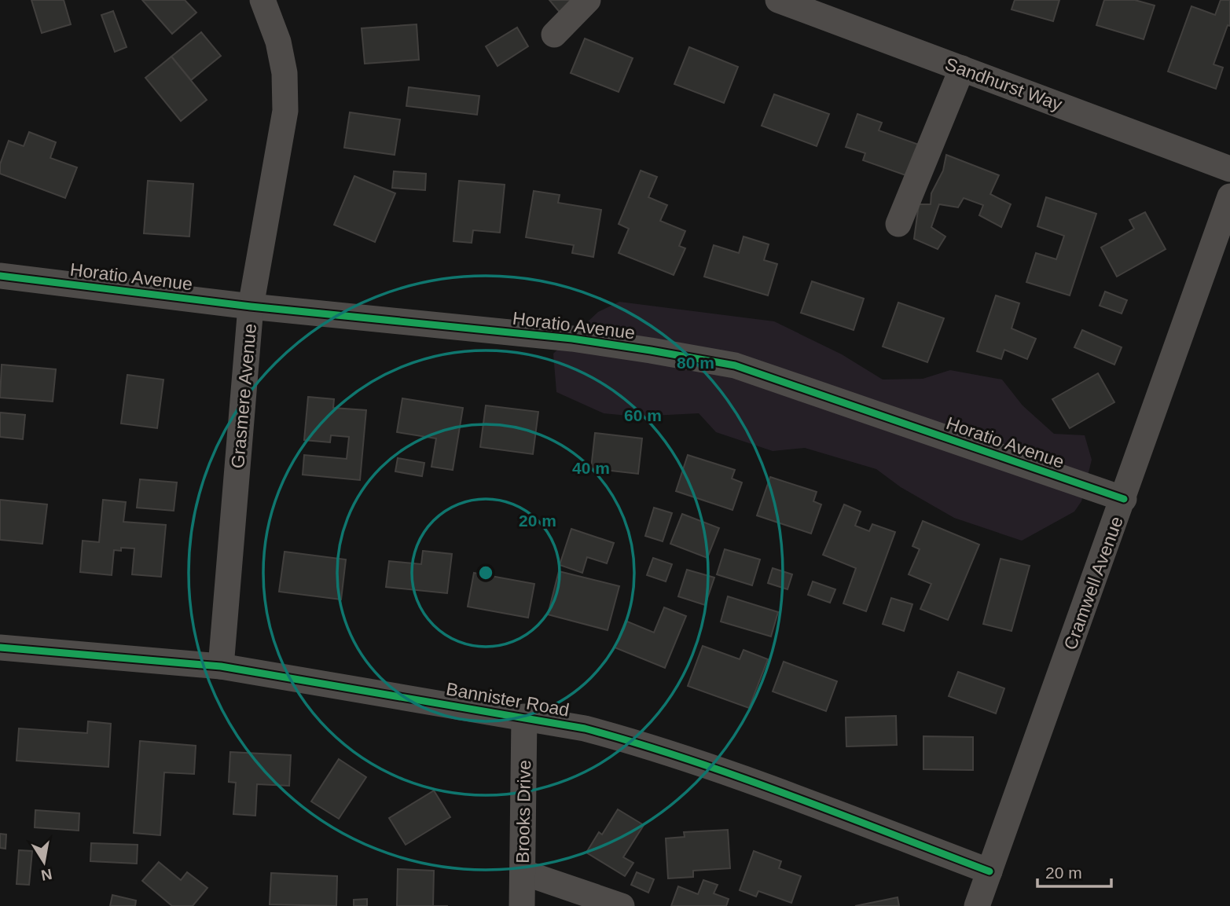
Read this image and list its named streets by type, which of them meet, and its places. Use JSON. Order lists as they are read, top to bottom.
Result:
{
  "streets": {
    "street": [
      "Sandhurst Way",
      "Horatio Avenue",
      "Grasmere Avenue",
      "Cramwell Avenue",
      "Bannister Road",
      "Brooks Drive"
    ]
  },
  "crossings": [
    ["Horatio Avenue", "Grasmere Avenue"],
    ["Horatio Avenue", "Cramwell Avenue"],
    ["Grasmere Avenue", "Bannister Road"],
    ["Cramwell Avenue", "Bannister Road"],
    ["Bannister Road", "Brooks Drive"]
  ],
  "scale_bar": "20 m",
  "north": "bottom",
  "rings": [
    "80 m",
    "60 m",
    "40 m",
    "20 m"
  ]
}
